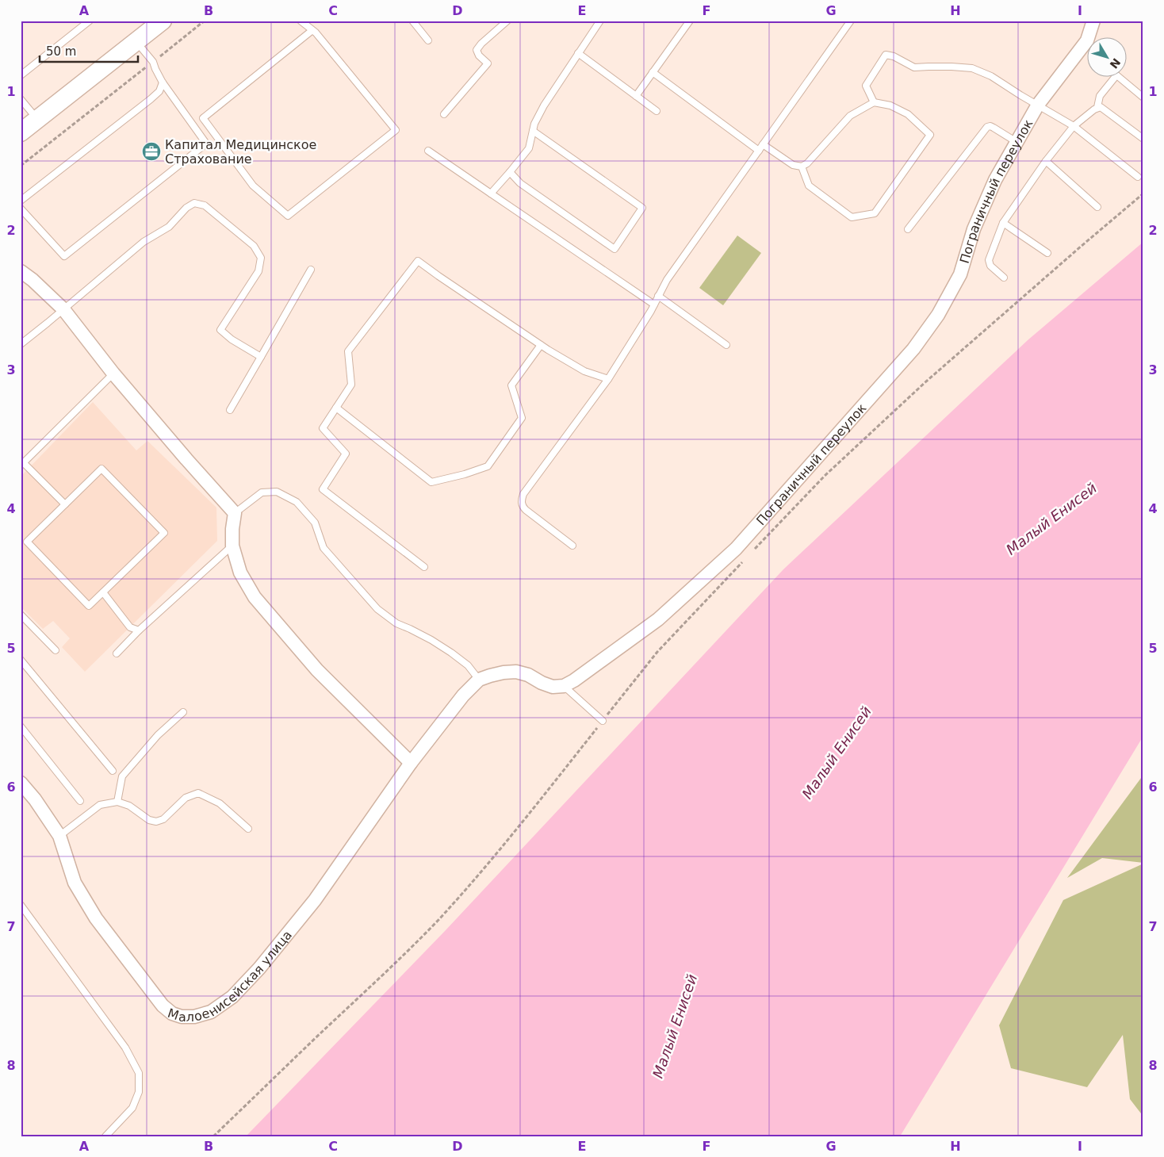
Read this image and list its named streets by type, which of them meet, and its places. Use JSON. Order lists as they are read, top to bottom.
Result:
{
  "streets": {
    "street": ["Пограничный переулок", "Малоенисейская улица"]
  },
  "water": ["Малый Енисей"],
  "places": {
    "office": ["Капитал Медицинское Страхование"]
  },
  "scale_bar": "50 m",
  "north": "bottom right",
  "grid": {
    "columns": [
      "A",
      "B",
      "C",
      "D",
      "E",
      "F",
      "G",
      "H",
      "I"
    ],
    "rows": [
      "1",
      "2",
      "3",
      "4",
      "5",
      "6",
      "7",
      "8"
    ]
  }
}
